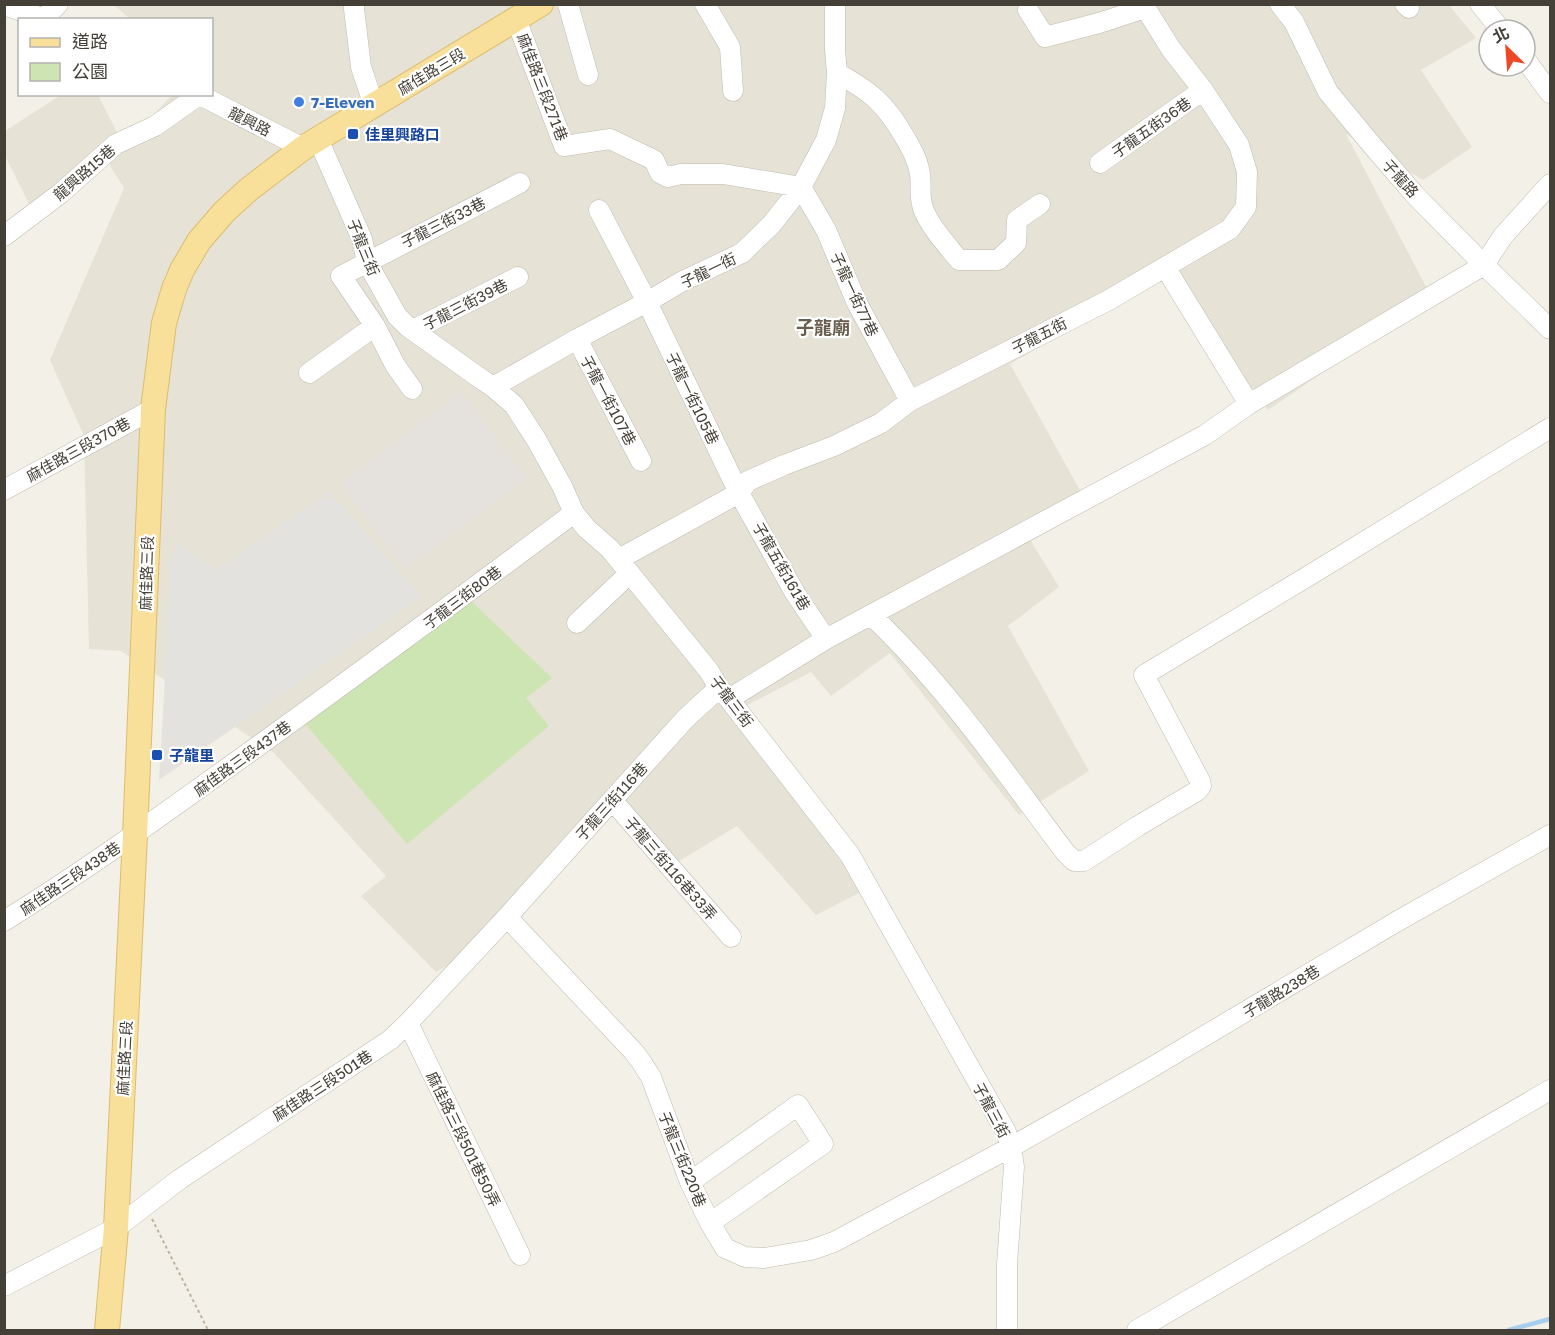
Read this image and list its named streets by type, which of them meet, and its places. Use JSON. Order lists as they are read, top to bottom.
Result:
{
  "streets": {
    "main road": ["麻佳路三段"],
    "street": [
      "麻佳路三段271巷",
      "龍興路",
      "子龍五街36巷",
      "龍興路15巷",
      "子龍路",
      "子龍三街33巷",
      "子龍三街",
      "子龍一街",
      "子龍一街77巷",
      "子龍三街39巷",
      "子龍五街",
      "子龍一街105巷",
      "子龍一街107巷",
      "麻佳路三段370巷",
      "子龍五街161巷",
      "子龍三街80巷",
      "麻佳路三段437巷",
      "子龍三街116巷",
      "子龍三街116巷33弄",
      "麻佳路三段438巷",
      "子龍路238巷",
      "麻佳路三段501巷",
      "麻佳路三段501巷50弄",
      "子龍三街220巷"
    ]
  },
  "crossings": [
    ["麻佳路三段", "麻佳路三段271巷"],
    ["麻佳路三段", "龍興路"],
    ["麻佳路三段", "子龍三街"],
    ["麻佳路三段", "麻佳路三段370巷"],
    ["麻佳路三段", "麻佳路三段437巷"],
    ["麻佳路三段", "麻佳路三段438巷"],
    ["麻佳路三段", "麻佳路三段501巷"],
    ["麻佳路三段271巷", "子龍一街"],
    ["麻佳路三段271巷", "子龍一街77巷"],
    ["龍興路", "子龍三街"],
    ["子龍五街36巷", "子龍五街"],
    ["子龍路", "子龍三街116巷"],
    ["子龍三街33巷", "子龍三街"],
    ["子龍三街", "子龍一街"],
    ["子龍三街", "子龍三街39巷"],
    ["子龍三街", "子龍五街"],
    ["子龍三街", "子龍三街80巷"],
    ["子龍三街", "子龍三街116巷"],
    ["子龍三街", "子龍路238巷"],
    ["子龍三街", "子龍三街220巷"],
    ["子龍一街", "子龍一街77巷"],
    ["子龍一街", "子龍一街105巷"],
    ["子龍一街", "子龍一街107巷"],
    ["子龍一街77巷", "子龍五街"],
    ["子龍五街", "子龍一街105巷"],
    ["子龍五街", "子龍五街161巷"],
    ["子龍一街105巷", "子龍五街161巷"],
    ["子龍五街161巷", "子龍三街116巷"],
    ["子龍三街80巷", "麻佳路三段437巷"],
    ["麻佳路三段437巷", "麻佳路三段438巷"],
    ["子龍三街116巷", "子龍三街116巷33弄"],
    ["子龍三街116巷", "麻佳路三段501巷"],
    ["子龍三街116巷", "子龍三街220巷"],
    ["子龍路238巷", "子龍三街220巷"],
    ["麻佳路三段501巷", "麻佳路三段501巷50弄"],
    ["麻佳路三段501巷", "子龍三街220巷"]
  ],
  "districts": ["子龍廟"],
  "places": {
    "other": ["7-Eleven"],
    "transit": ["佳里興路口", "子龍里"]
  },
  "legend": ["道路", "公園"],
  "north": "top left"
}
